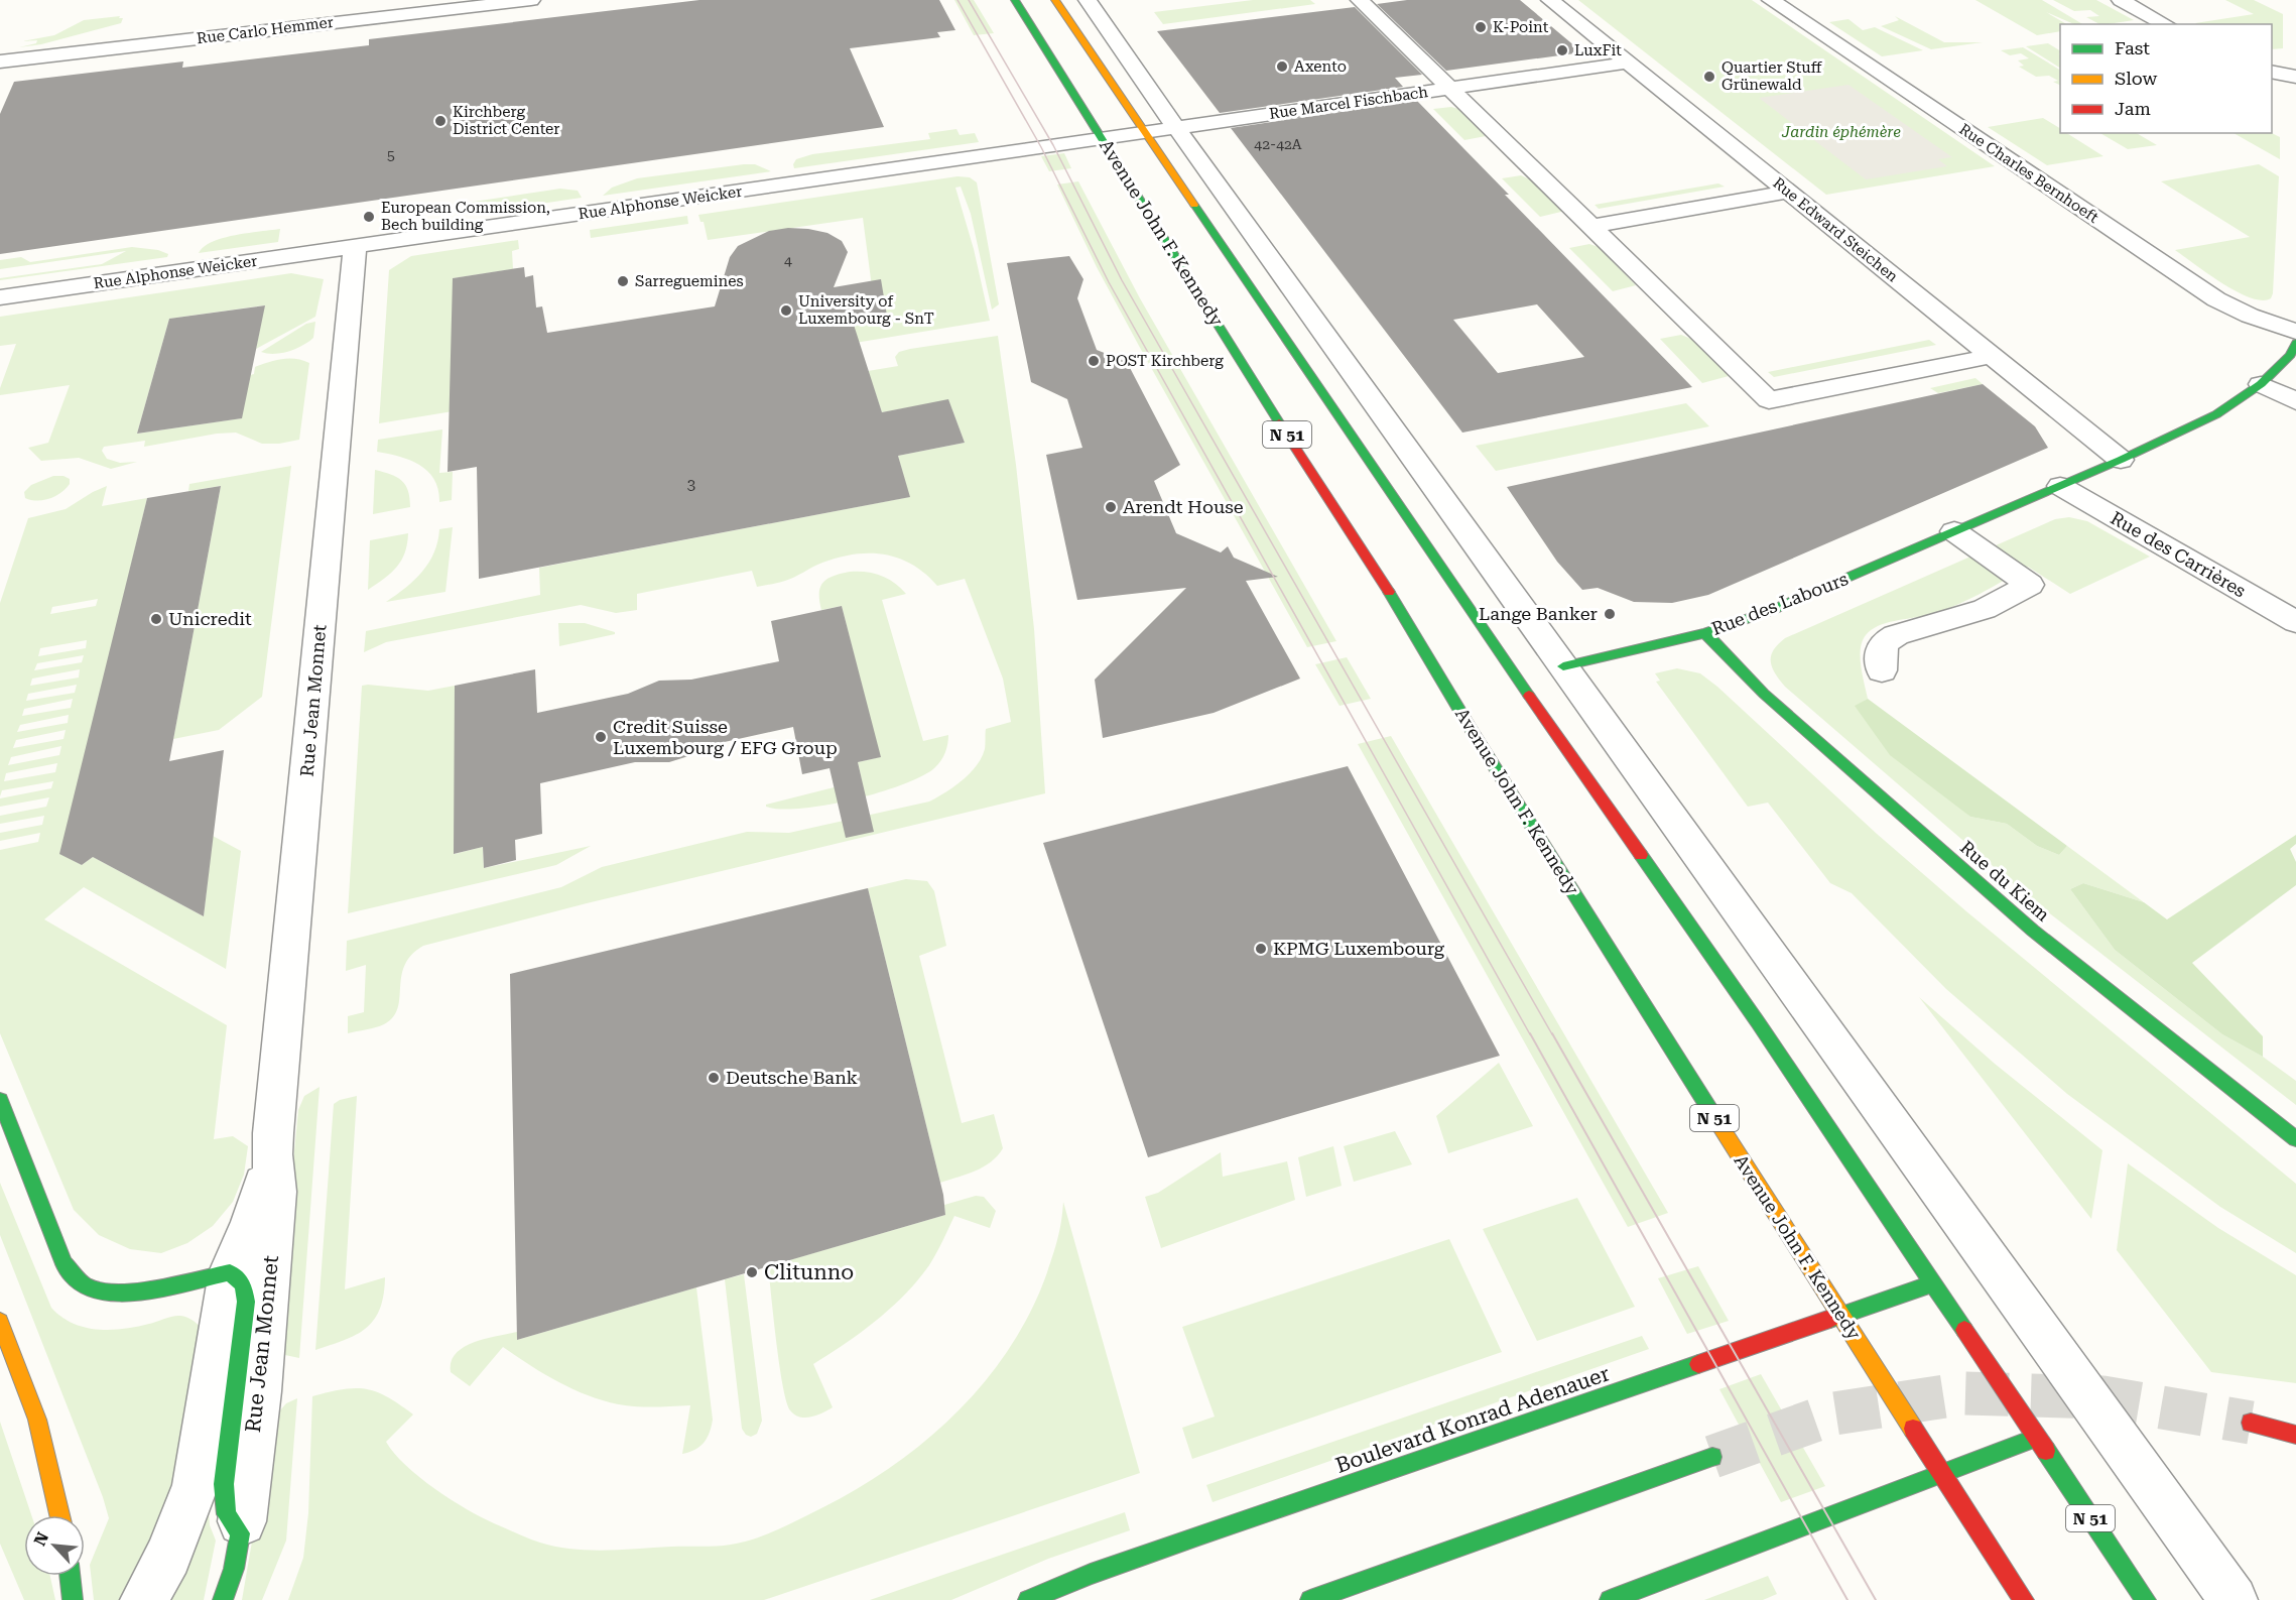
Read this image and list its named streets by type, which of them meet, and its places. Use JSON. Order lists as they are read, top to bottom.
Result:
{
  "streets": {
    "main road": [
      "Avenue John F. Kennedy",
      "N 51",
      "Rue des Labours",
      "Rue Jean Monnet",
      "Rue du Kiem",
      "Boulevard Konrad Adenauer"
    ],
    "street": [
      "Rue Carlo Hemmer",
      "Rue Marcel Fischbach",
      "Rue Charles Bernhoeft",
      "Rue Alphonse Weicker",
      "Rue Edward Steichen",
      "Rue des Carrières"
    ]
  },
  "crossings": [
    ["Rue Marcel Fischbach", "Rue Alphonse Weicker"],
    ["Rue Marcel Fischbach", "Rue Edward Steichen"],
    ["Rue Marcel Fischbach", "Avenue John F. Kennedy"],
    ["Rue Marcel Fischbach", "N 51"],
    ["Rue Alphonse Weicker", "Rue Jean Monnet"],
    ["Rue Edward Steichen", "Rue des Labours"],
    ["Avenue John F. Kennedy", "Boulevard Konrad Adenauer"],
    ["N 51", "Boulevard Konrad Adenauer"],
    ["Rue des Carrières", "Rue des Labours"],
    ["Rue des Labours", "Rue du Kiem"]
  ],
  "parks": ["Jardin éphémère"],
  "places": [
    "K-Point",
    "LuxFit",
    "Axento",
    "Quartier Stuff Grünewald",
    "Kirchberg District Center",
    "European Commission, Bech building",
    "Sarreguemines",
    "University of Luxembourg - SnT",
    "POST Kirchberg",
    "Arendt House",
    "Lange Banker",
    "Unicredit",
    "Credit Suisse Luxembourg / EFG Group",
    "KPMG Luxembourg",
    "Deutsche Bank",
    "Clitunno"
  ],
  "house_numbers": [
    "42-42A",
    "5",
    "4",
    "3"
  ],
  "legend": ["Fast", "Slow", "Jam"],
  "north": "top left"
}
